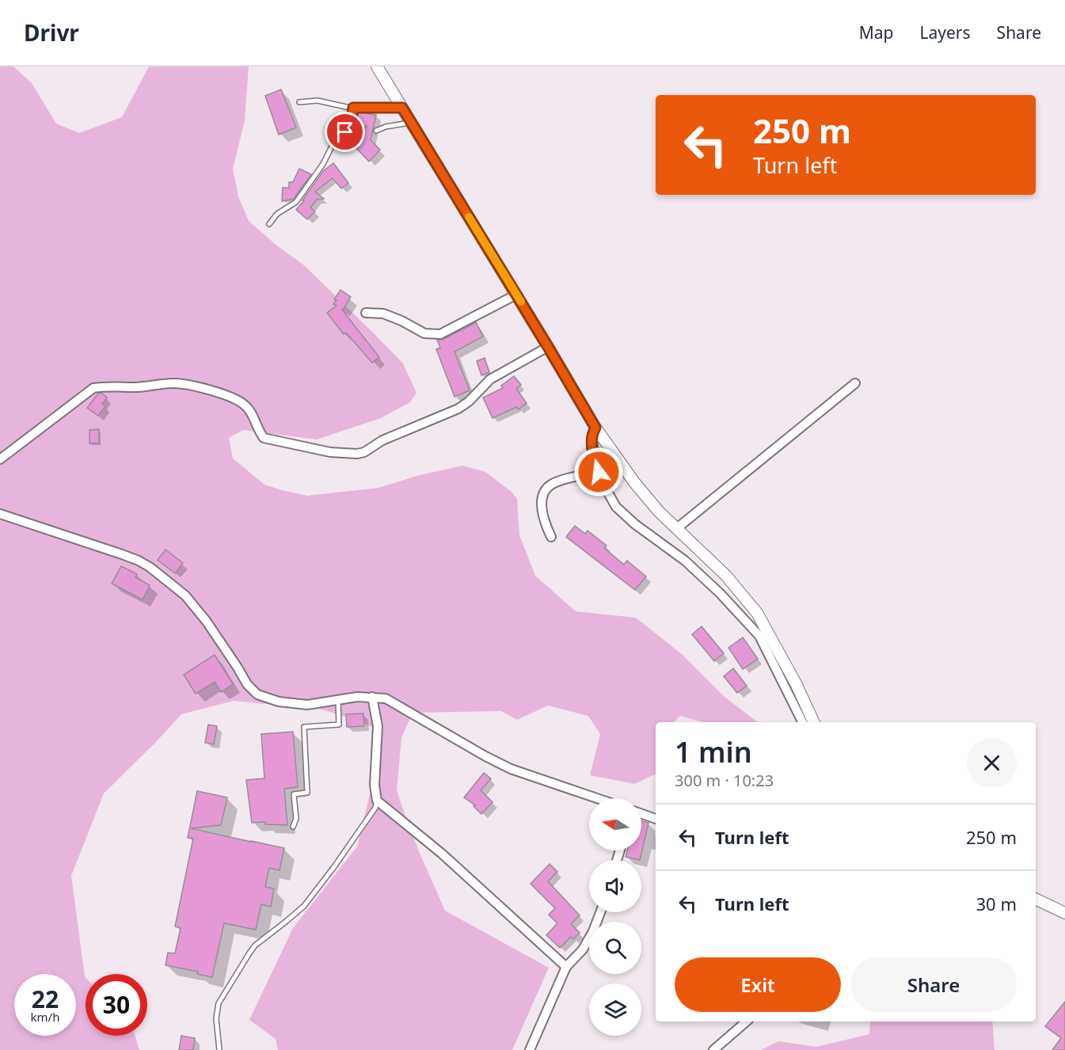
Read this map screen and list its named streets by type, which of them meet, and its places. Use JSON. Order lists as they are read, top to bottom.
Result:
{
  "north": "left",
  "page": {
    "header": "Drivr",
    "nav": ["Map", "Layers", "Share"],
    "turn": ["250 m", "Turn left"],
    "heading": ["1 min", "300 m · 10:23"],
    "list": [
      {
        "name": "Turn left",
        "value": "250 m"
      },
      {
        "name": "Turn left",
        "value": "30 m"
      }
    ],
    "buttons": ["Exit", "Share"],
    "speed": "22 km/h",
    "limit": "30"
  }
}
